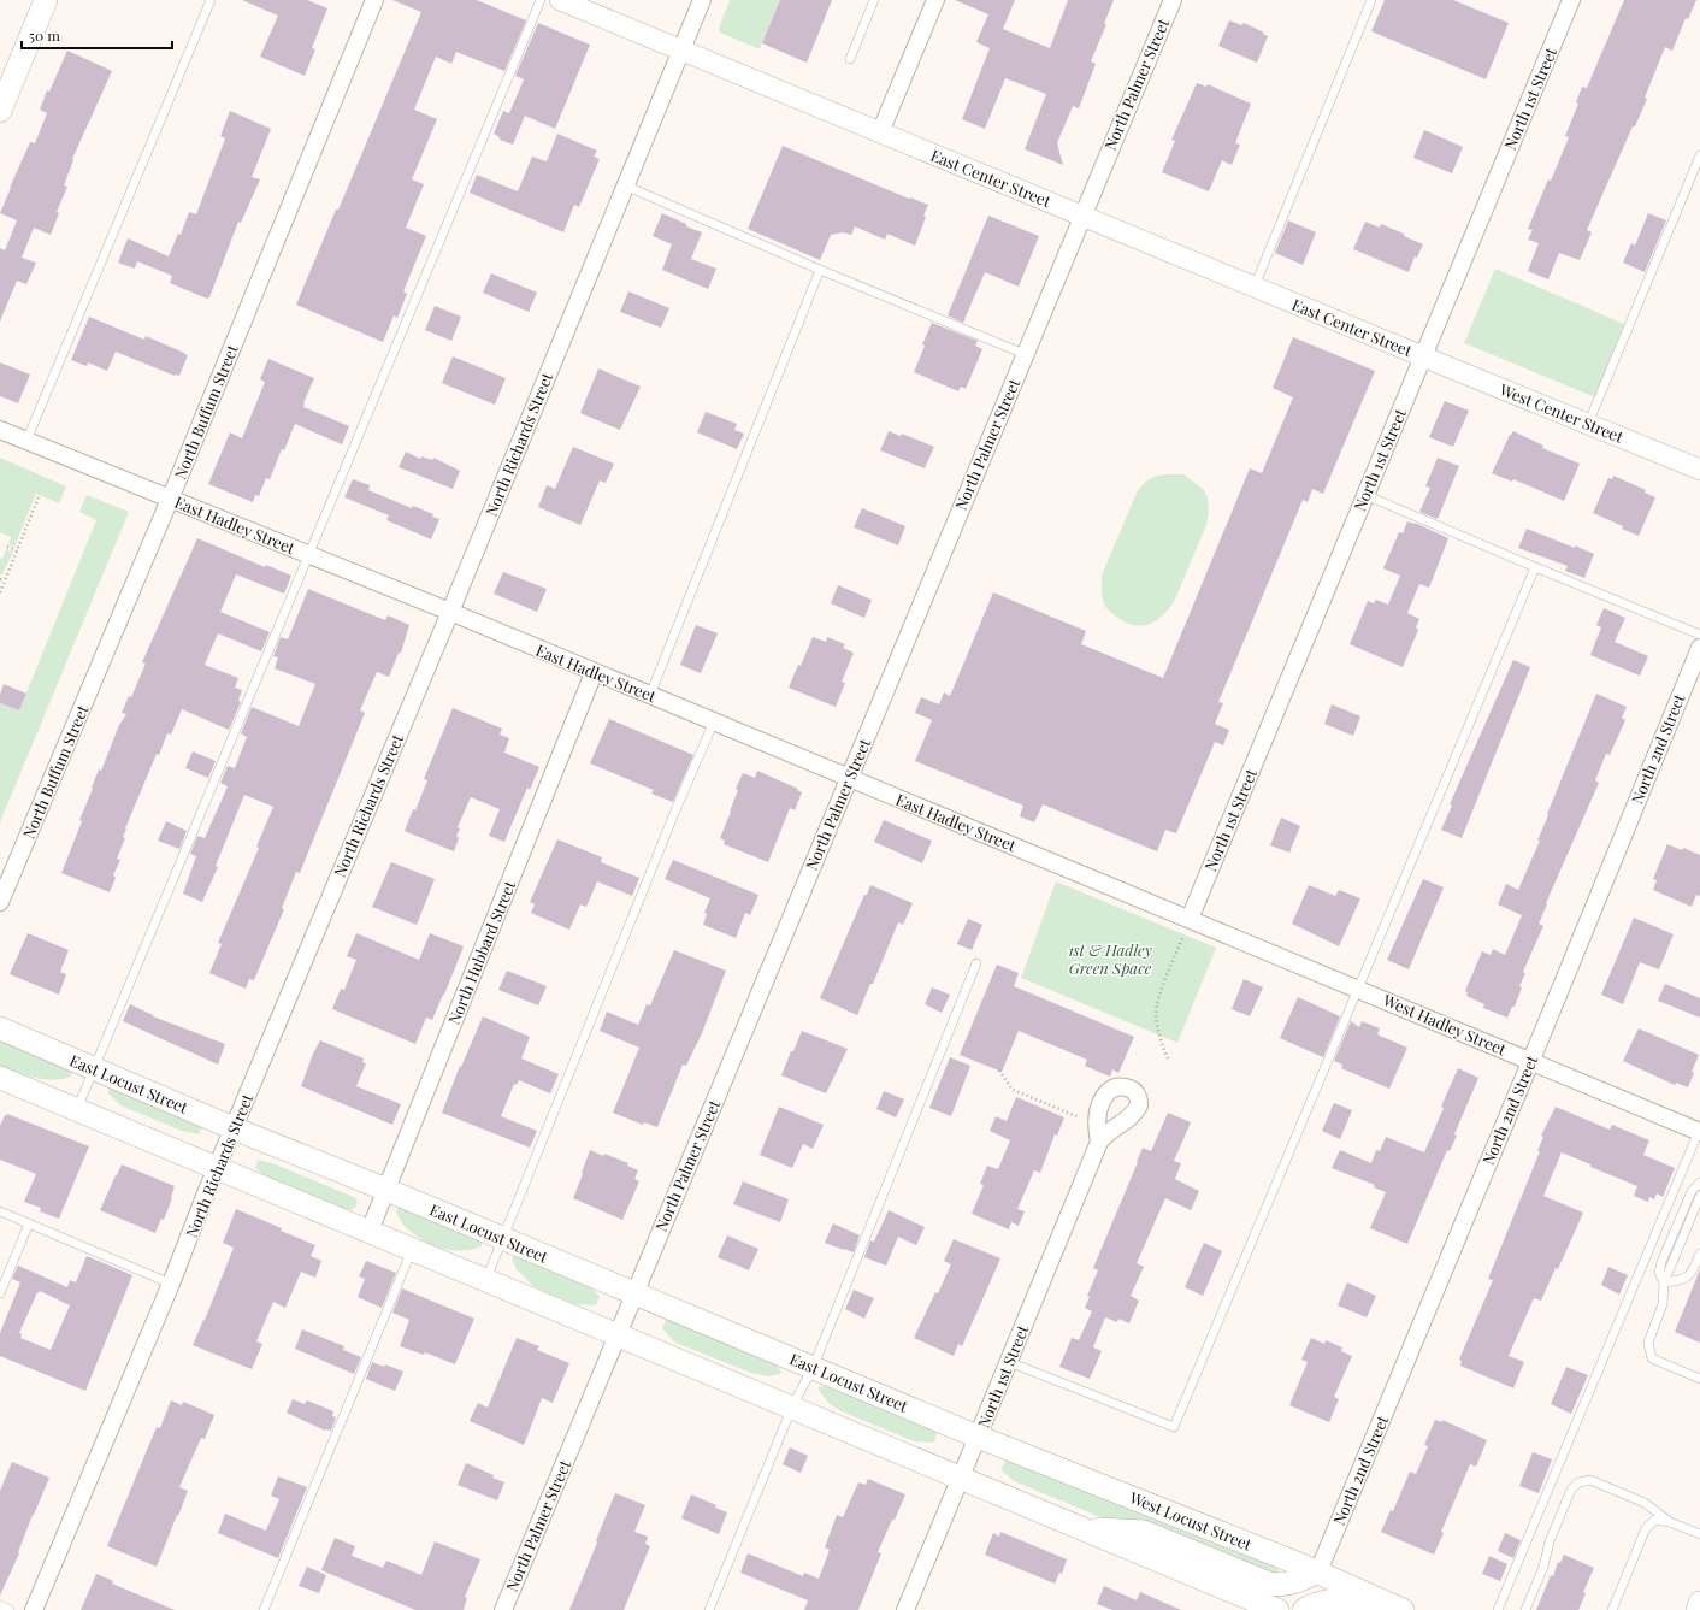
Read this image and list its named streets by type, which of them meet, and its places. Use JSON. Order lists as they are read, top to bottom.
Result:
{
  "streets": {
    "main road": ["East Locust Street", "West Locust Street"],
    "street": [
      "North Palmer Street",
      "North 1st Street",
      "East Center Street",
      "North Buffum Street",
      "West Center Street",
      "North Richards Street",
      "East Hadley Street",
      "North 2nd Street",
      "North Hubbard Street",
      "West Hadley Street"
    ]
  },
  "crossings": [
    ["North Palmer Street", "East Center Street"],
    ["North Palmer Street", "East Hadley Street"],
    ["North Palmer Street", "East Locust Street"],
    ["North 1st Street", "East Center Street"],
    ["North 1st Street", "West Center Street"],
    ["North 1st Street", "East Hadley Street"],
    ["North 1st Street", "West Hadley Street"],
    ["North 1st Street", "East Locust Street"],
    ["North 1st Street", "West Locust Street"],
    ["East Center Street", "West Center Street"],
    ["East Center Street", "North Richards Street"],
    ["North Buffum Street", "East Hadley Street"],
    ["North Richards Street", "East Hadley Street"],
    ["North Richards Street", "East Locust Street"],
    ["East Hadley Street", "North Hubbard Street"],
    ["East Hadley Street", "West Hadley Street"],
    ["North 2nd Street", "West Hadley Street"],
    ["North 2nd Street", "West Locust Street"],
    ["North Hubbard Street", "East Locust Street"],
    ["East Locust Street", "West Locust Street"]
  ],
  "parks": ["1st & Hadley Green Space"],
  "scale_bar": "50 m"
}
